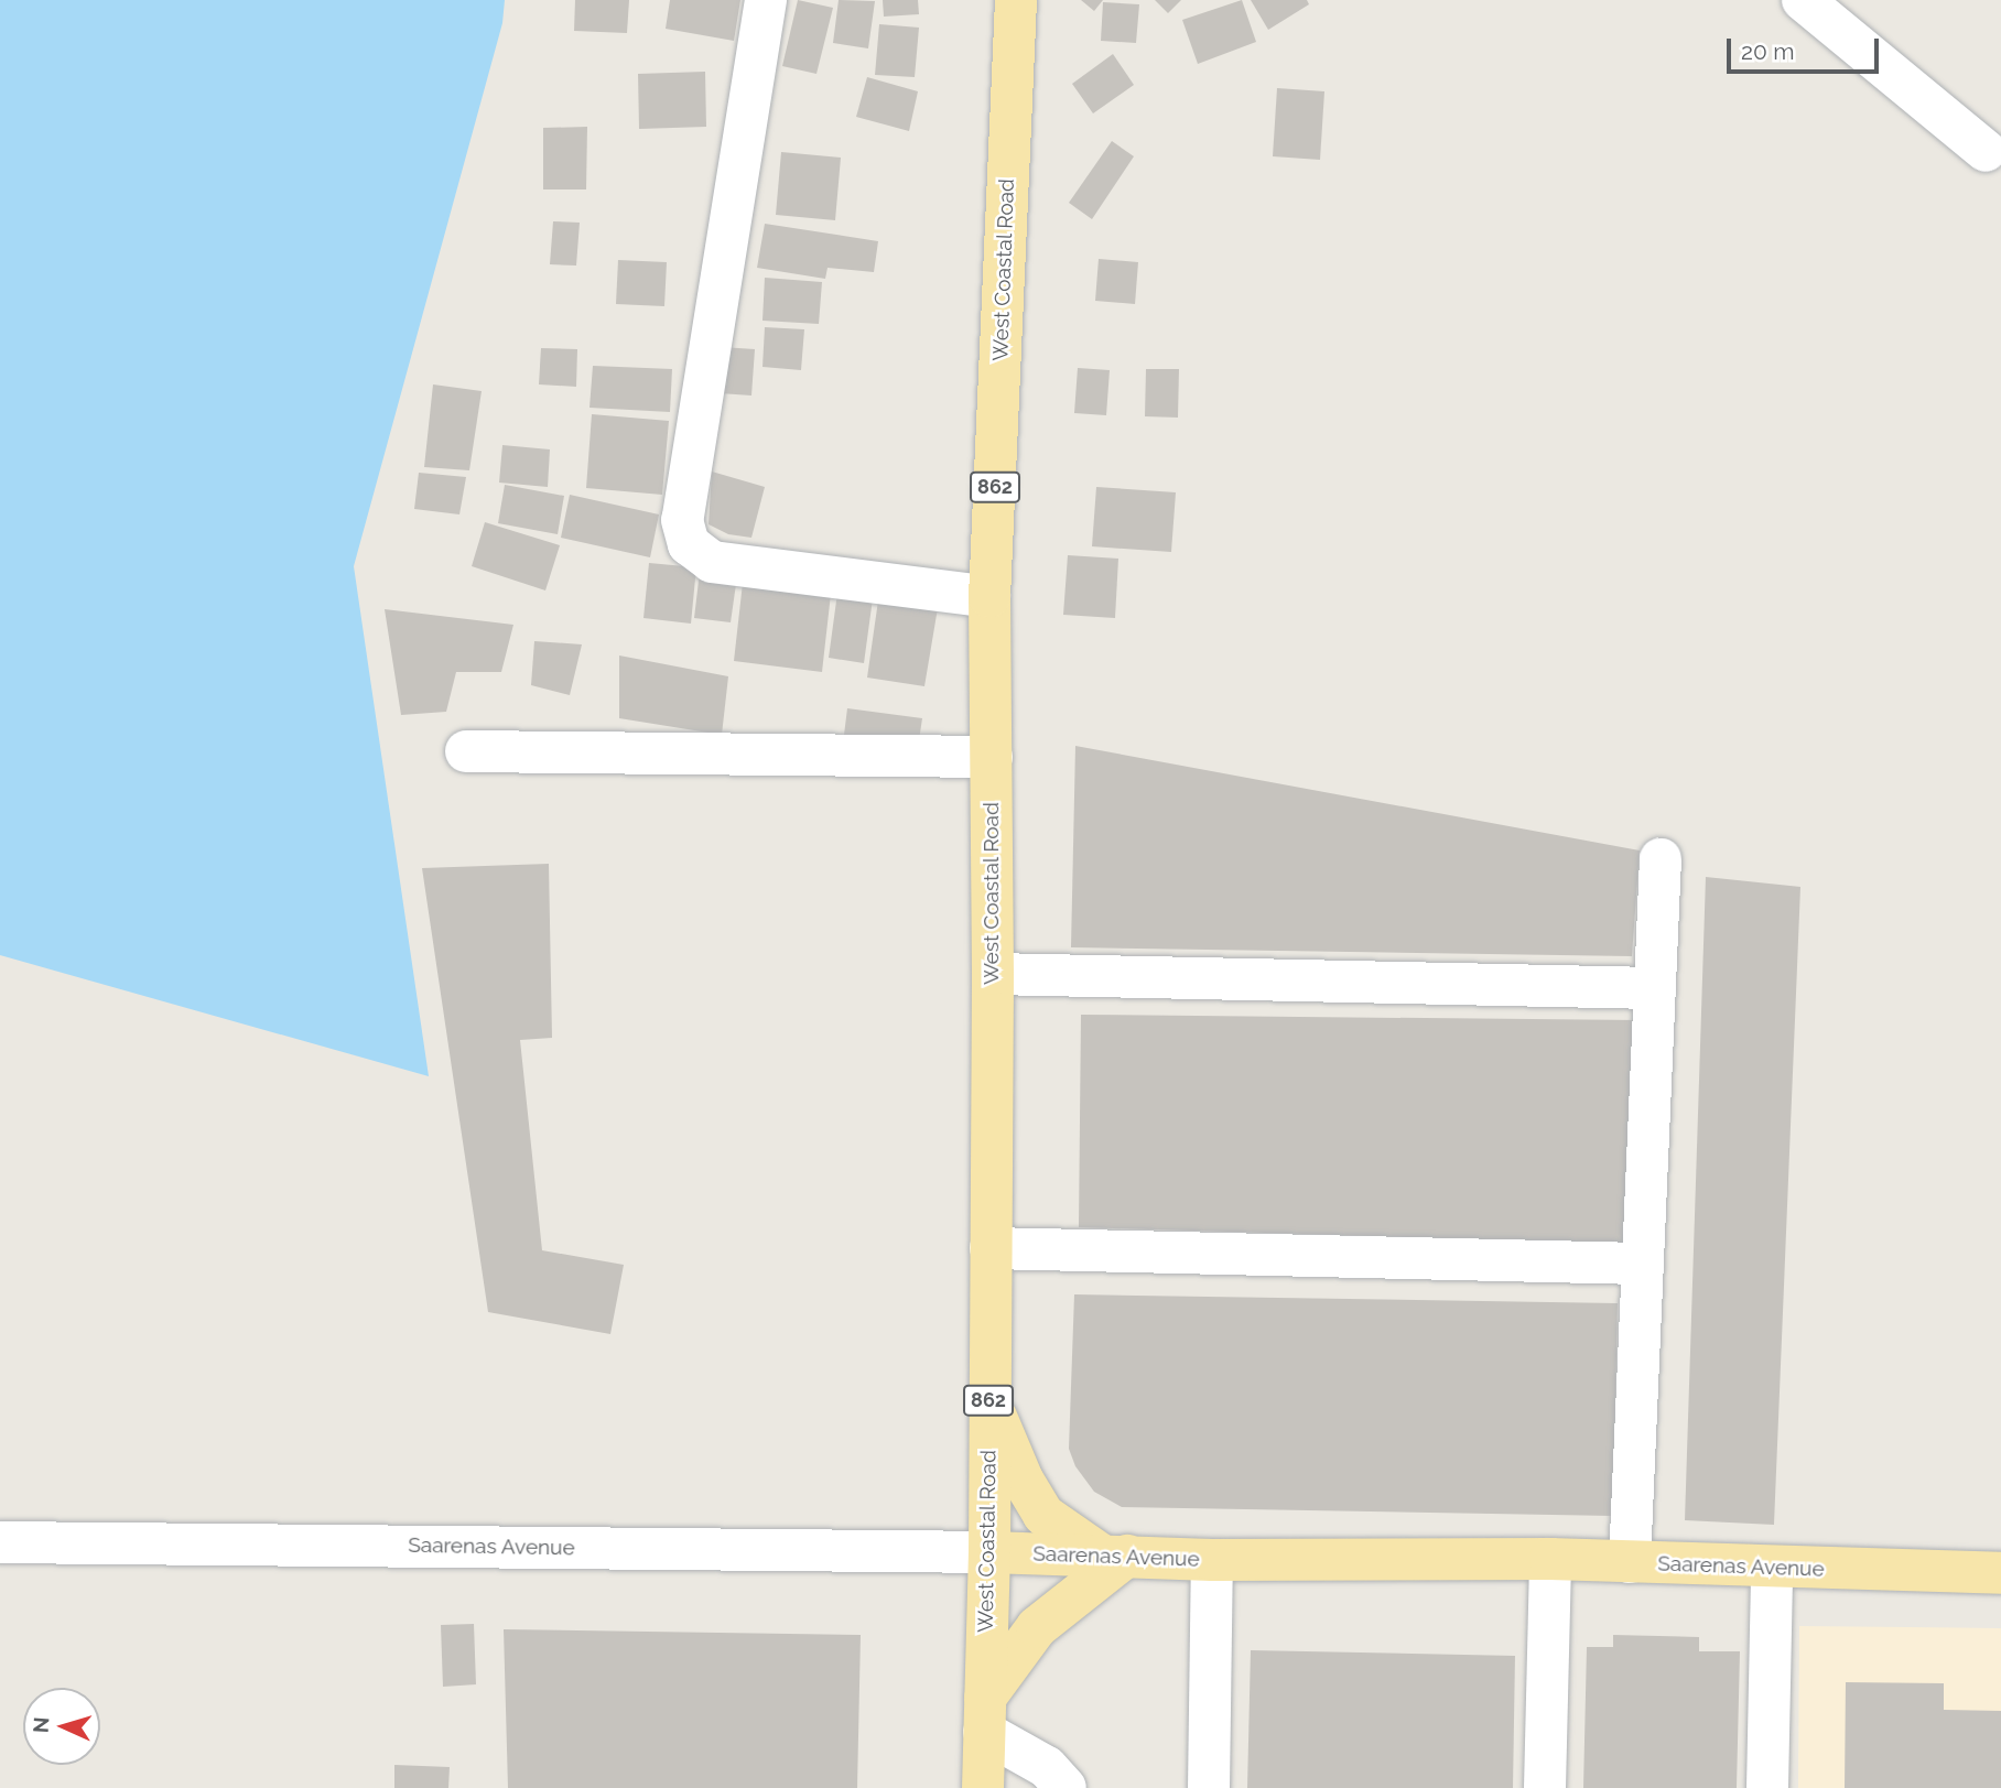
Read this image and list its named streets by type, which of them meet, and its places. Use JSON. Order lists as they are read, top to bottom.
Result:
{
  "streets": {
    "main road": ["West Coastal Road", "862", "Saarenas Avenue"]
  },
  "crossings": [
    ["West Coastal Road", "Saarenas Avenue"]
  ],
  "scale_bar": "20 m",
  "north": "left"
}
